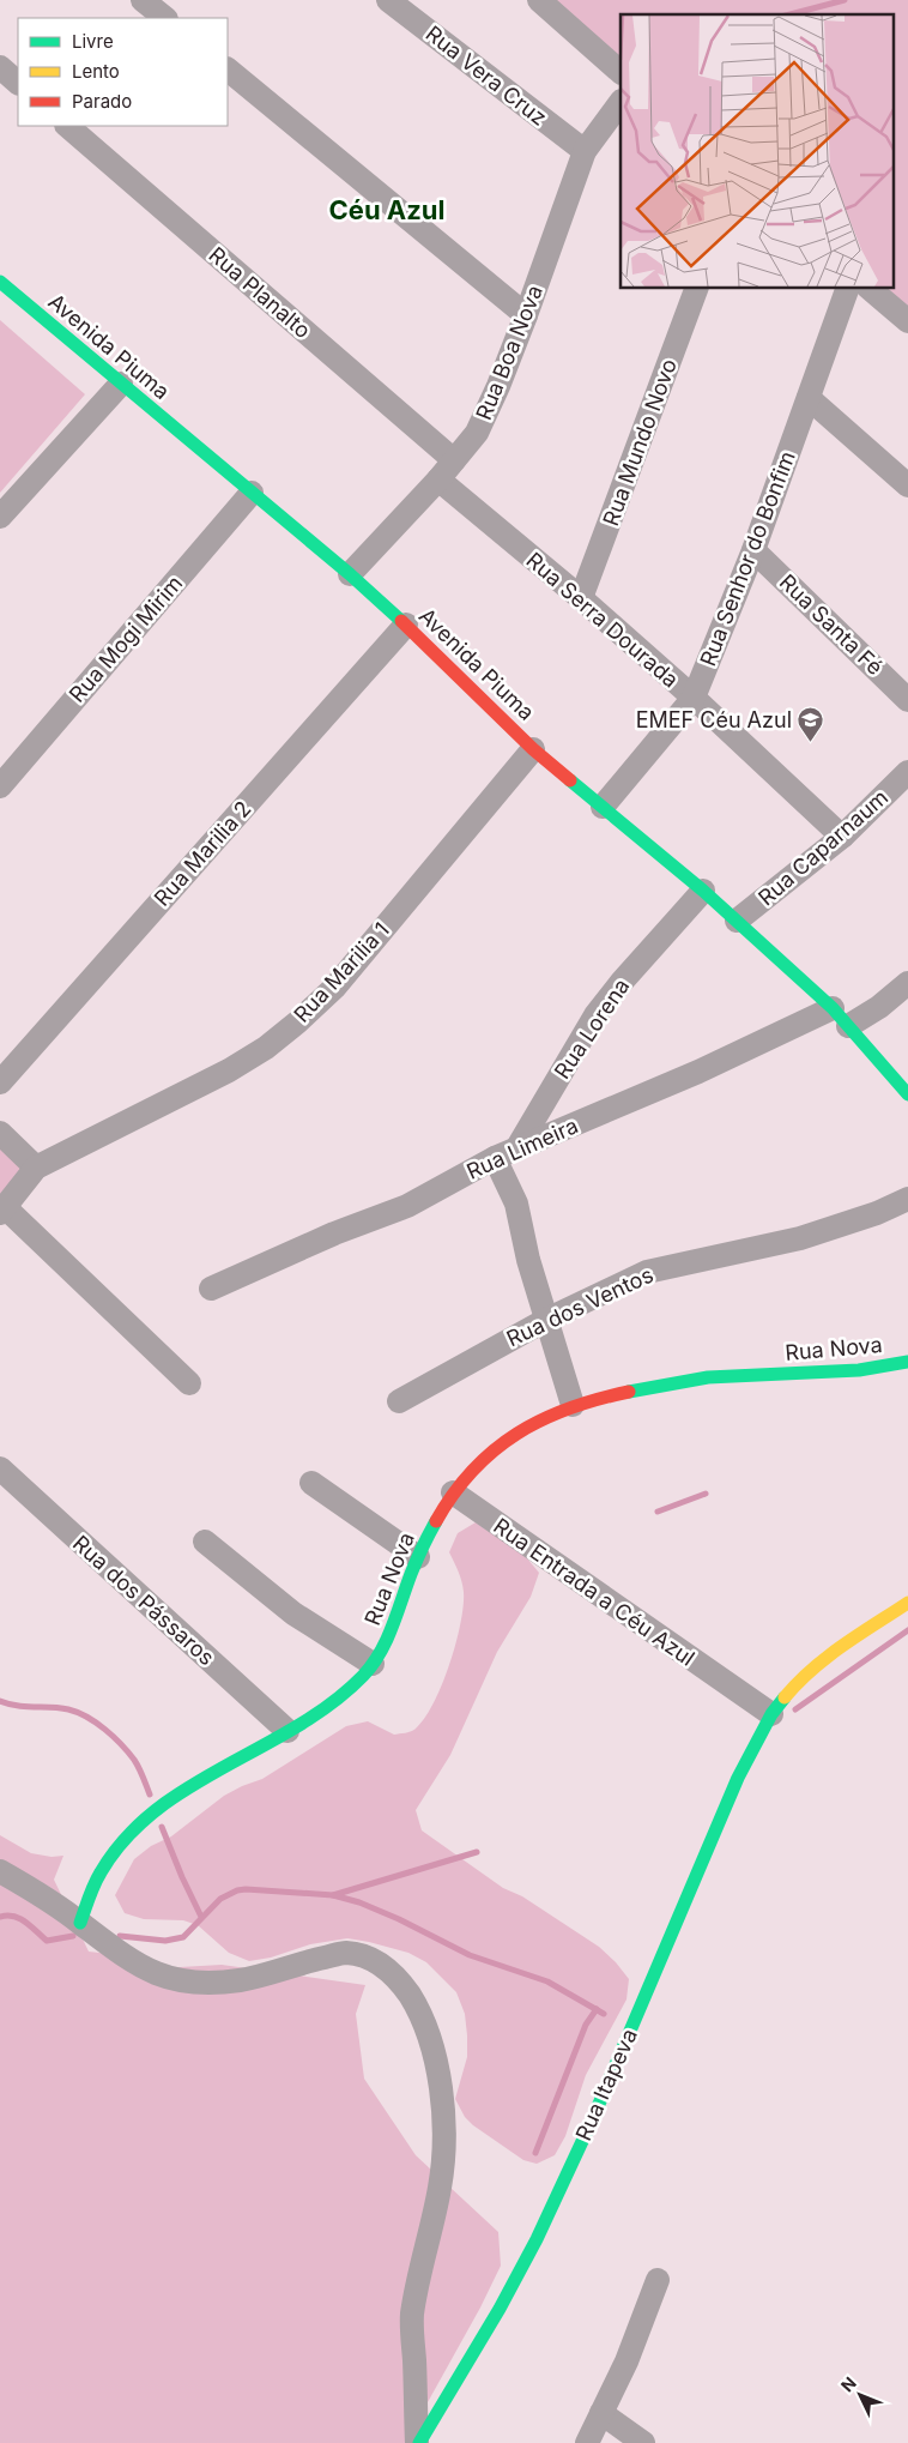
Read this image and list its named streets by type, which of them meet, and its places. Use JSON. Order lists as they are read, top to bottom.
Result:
{
  "streets": {
    "street": [
      "Rua Vera Cruz",
      "Rua Planalto",
      "Avenida Piuma",
      "Rua Boa Nova",
      "Rua Mundo Novo",
      "Rua Senhor do Bonfim",
      "Rua Serra Dourada",
      "Rua Santa Fé",
      "Rua Mogi Mirim",
      "Rua Caparnaum",
      "Rua Marilia 2",
      "Rua Marilia 1",
      "Rua Lorena",
      "Rua Limeira",
      "Rua dos Ventos",
      "Rua Nova",
      "Rua Entrada a Céu Azul",
      "Rua dos Pássaros",
      "Rua Itapeva"
    ]
  },
  "crossings": [
    ["Rua Vera Cruz", "Rua Boa Nova"],
    ["Rua Planalto", "Rua Boa Nova"],
    ["Avenida Piuma", "Rua Boa Nova"],
    ["Avenida Piuma", "Rua Senhor do Bonfim"],
    ["Avenida Piuma", "Rua Mogi Mirim"],
    ["Avenida Piuma", "Rua Caparnaum"],
    ["Avenida Piuma", "Rua Marilia 2"],
    ["Avenida Piuma", "Rua Marilia 1"],
    ["Avenida Piuma", "Rua Lorena"],
    ["Avenida Piuma", "Rua Limeira"],
    ["Rua Boa Nova", "Rua Serra Dourada"],
    ["Rua Mundo Novo", "Rua Serra Dourada"],
    ["Rua Senhor do Bonfim", "Rua Serra Dourada"],
    ["Rua Senhor do Bonfim", "Rua Santa Fé"],
    ["Rua Serra Dourada", "Rua Caparnaum"],
    ["Rua Lorena", "Rua Limeira"],
    ["Rua Nova", "Rua Entrada a Céu Azul"],
    ["Rua Nova", "Rua dos Pássaros"],
    ["Rua Entrada a Céu Azul", "Rua Itapeva"]
  ],
  "districts": ["Céu Azul"],
  "places": {
    "school or university": ["EMEF Céu Azul"]
  },
  "legend": ["Livre", "Lento", "Parado"],
  "north": "top left"
}
